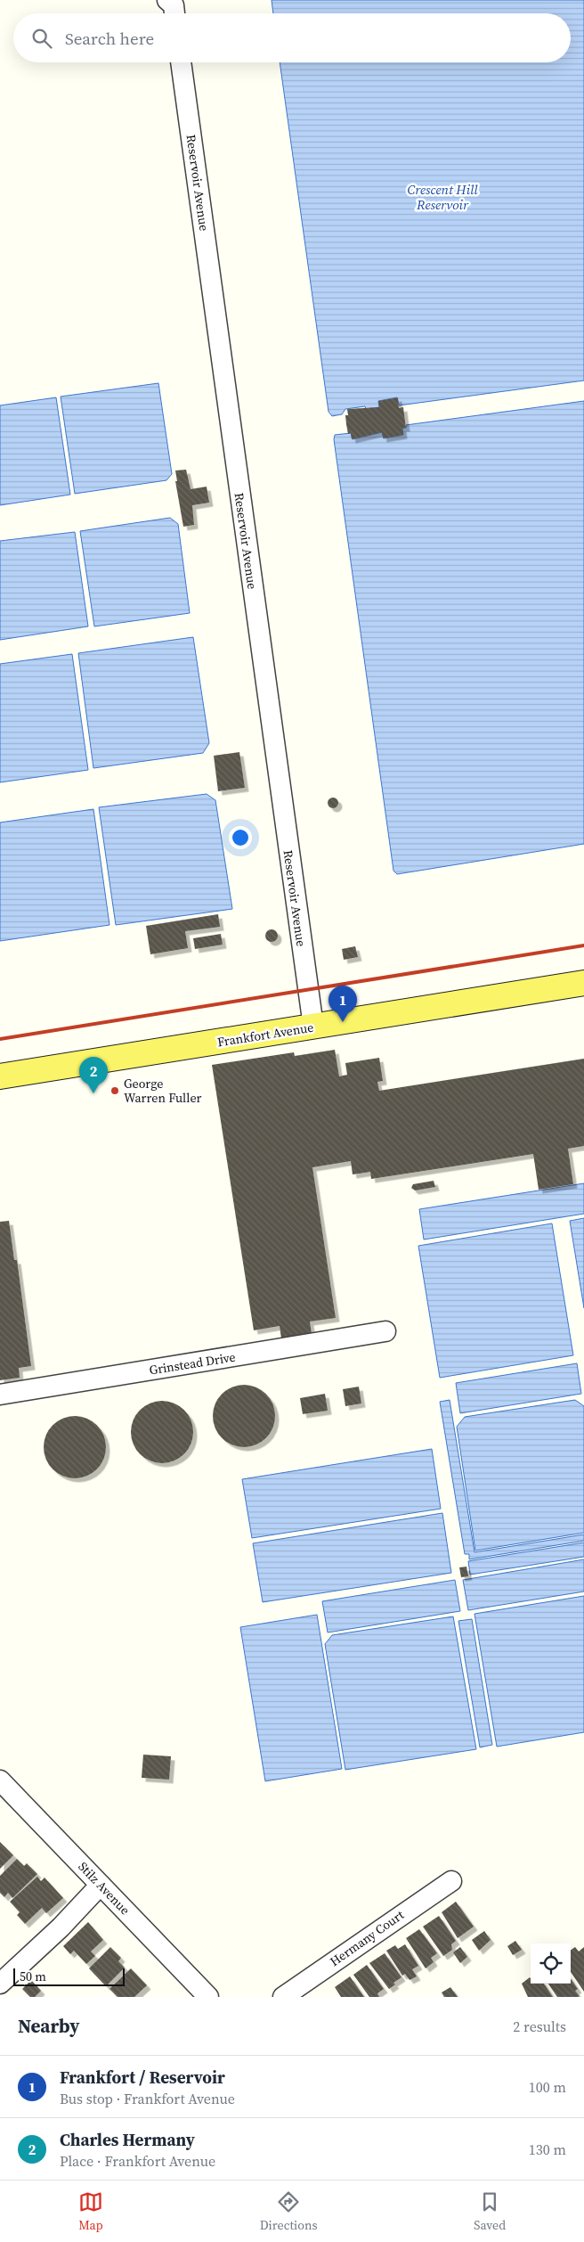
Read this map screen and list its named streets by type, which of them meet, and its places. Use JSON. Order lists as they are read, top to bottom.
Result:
{
  "streets": {
    "main road": ["Frankfort Avenue"],
    "street": [
      "Reservoir Avenue",
      "Grinstead Drive",
      "Stilz Avenue",
      "Hermany Court"
    ]
  },
  "crossings": [
    ["Reservoir Avenue", "Frankfort Avenue"]
  ],
  "water": ["Crescent Hill Reservoir"],
  "places": ["George Warren Fuller"],
  "scale_bar": "50 m",
  "page": {
    "search": "Search here",
    "pins": ["1", "2"],
    "scale": "50 m",
    "heading": ["Nearby", "2 results"],
    "list": [
      {
        "mark": "1",
        "name": "Frankfort / Reservoir",
        "note": "Bus stop · Frankfort Avenue",
        "value": "100 m"
      },
      {
        "mark": "2",
        "name": "Charles Hermany",
        "note": "Place · Frankfort Avenue",
        "value": "130 m"
      }
    ],
    "nav": ["Map", "Directions", "Saved"]
  }
}
